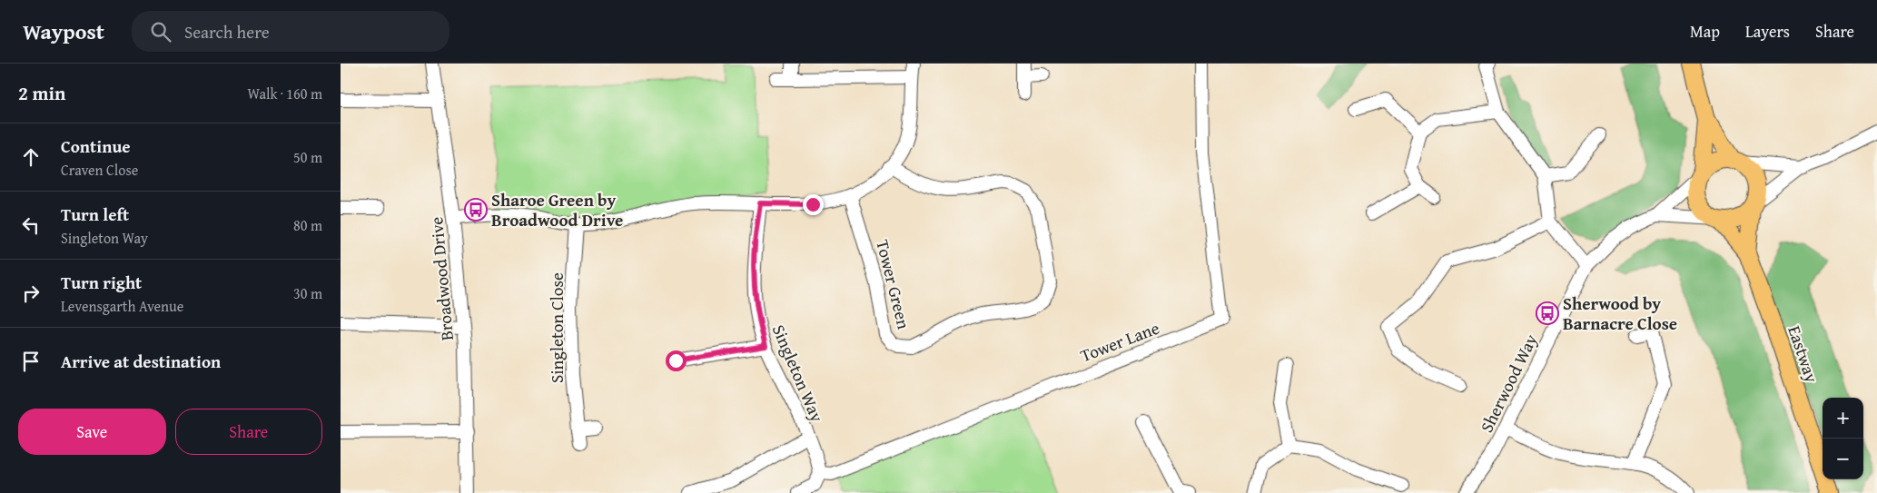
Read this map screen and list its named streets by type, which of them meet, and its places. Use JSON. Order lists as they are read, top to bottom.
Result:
{
  "streets": {
    "main road": ["Eastway"],
    "street": [
      "Broadwood Drive",
      "Tower Green",
      "Singleton Close",
      "Tower Lane",
      "Singleton Way",
      "Sherwood Way"
    ]
  },
  "crossings": [
    ["Tower Lane", "Singleton Way"],
    ["Eastway", "Sherwood Way"]
  ],
  "places": {
    "bus stop": ["Sharoe Green by Broadwood Drive", "Sherwood by Barnacre Close"]
  },
  "page": {
    "header": "Waypost",
    "search": "Search here",
    "nav": ["Map", "Layers", "Share"],
    "heading": ["2 min", "Walk · 160 m"],
    "list": [
      ["Continue", "Craven Close", "50 m"],
      ["Turn left", "Singleton Way", "80 m"],
      ["Turn right", "Levensgarth Avenue", "30 m"],
      "Arrive at destination"
    ],
    "buttons": ["Save", "Share"],
    "map_buttons": ["+", "−"]
  }
}
